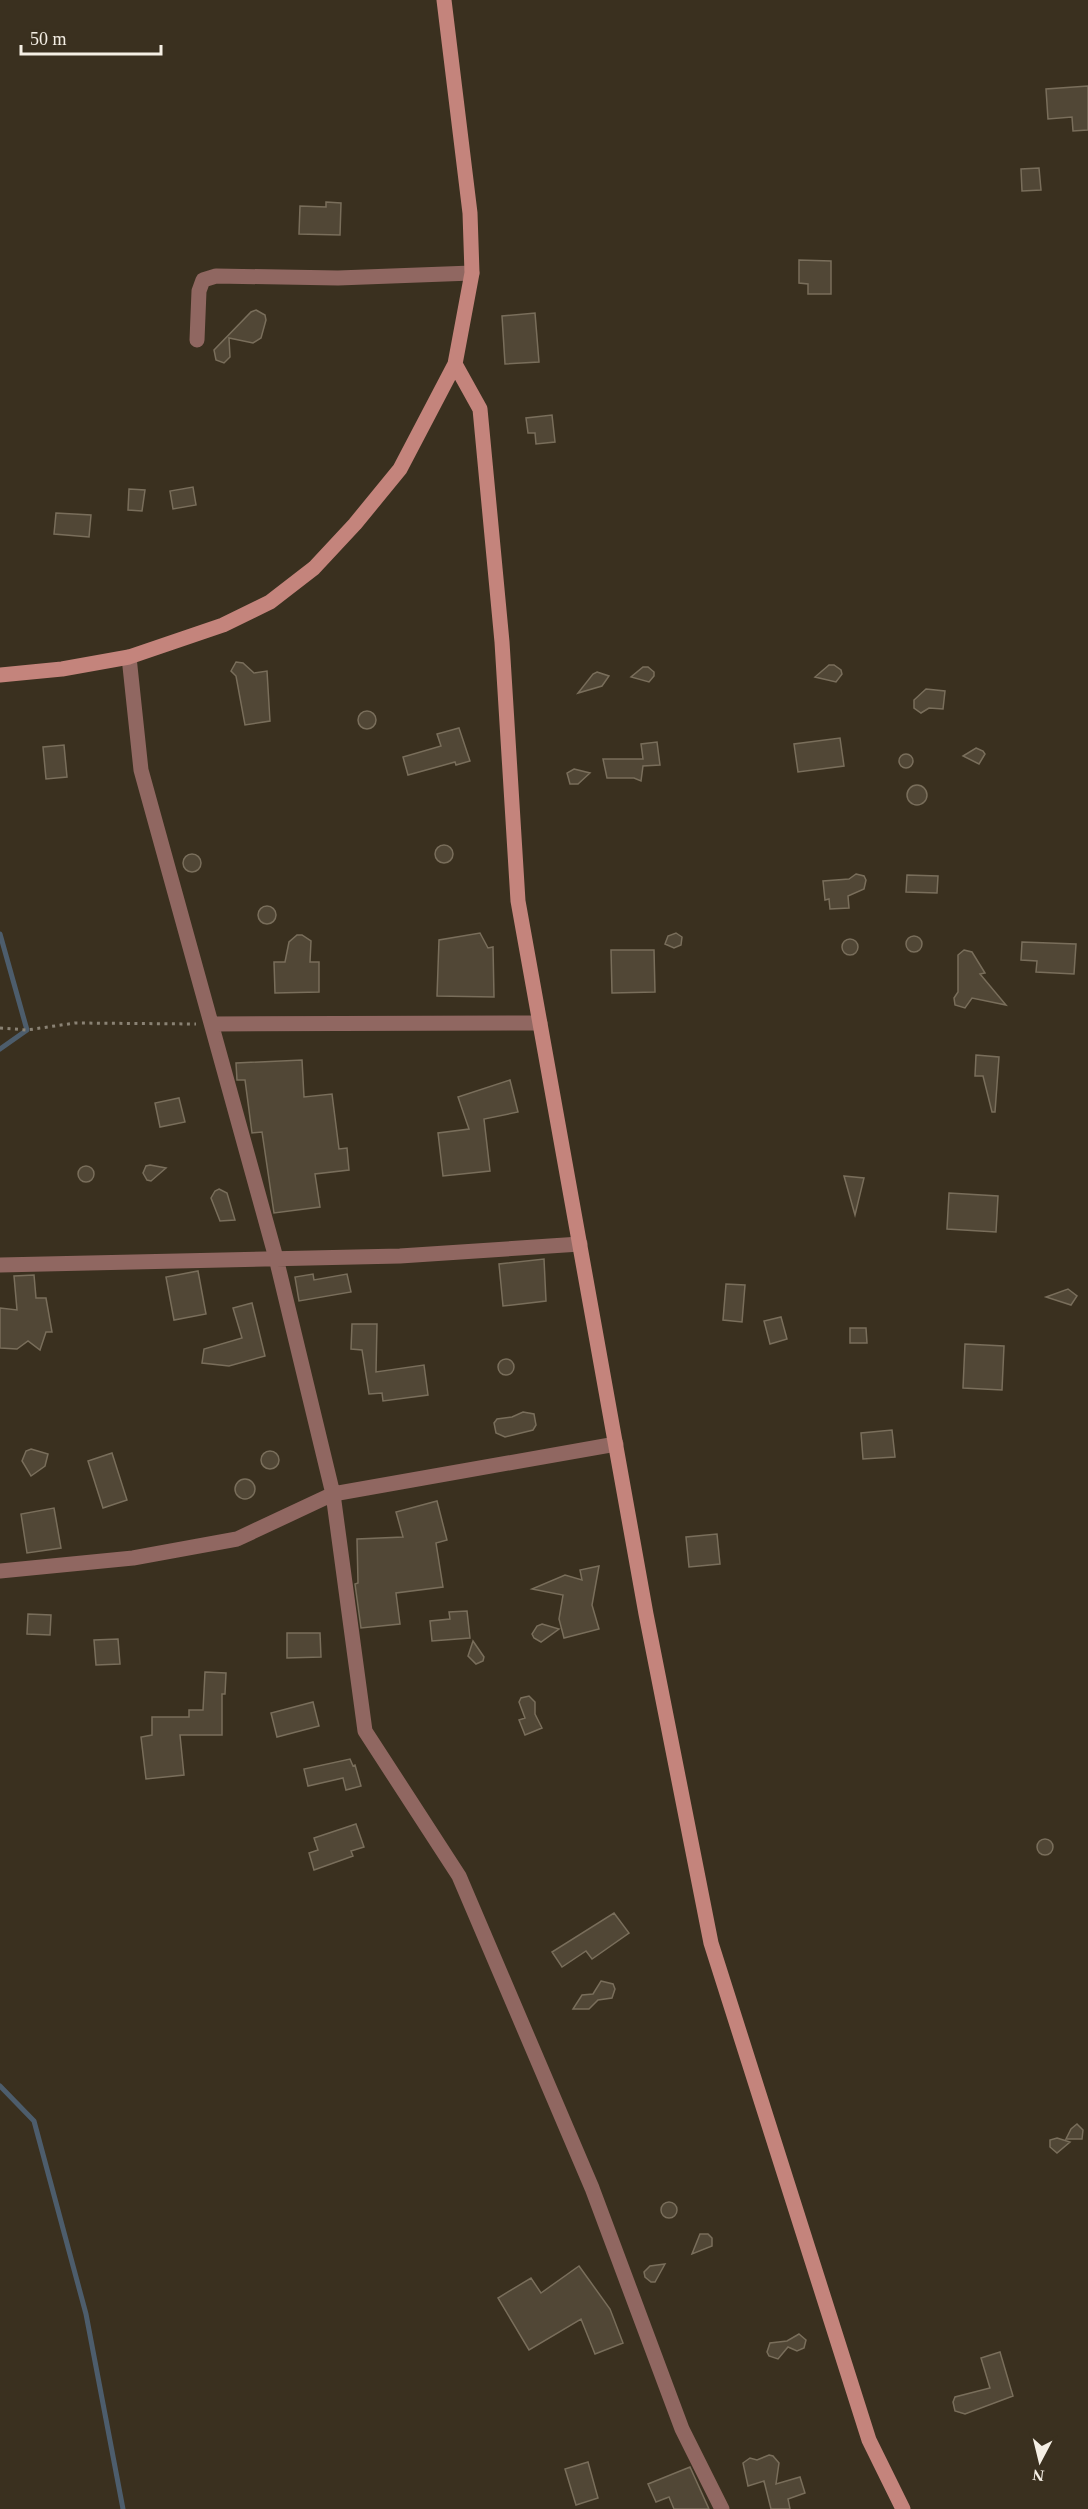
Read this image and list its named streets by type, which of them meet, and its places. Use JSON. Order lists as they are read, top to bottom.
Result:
{
  "scale_bar": "50 m",
  "north": "bottom"
}
